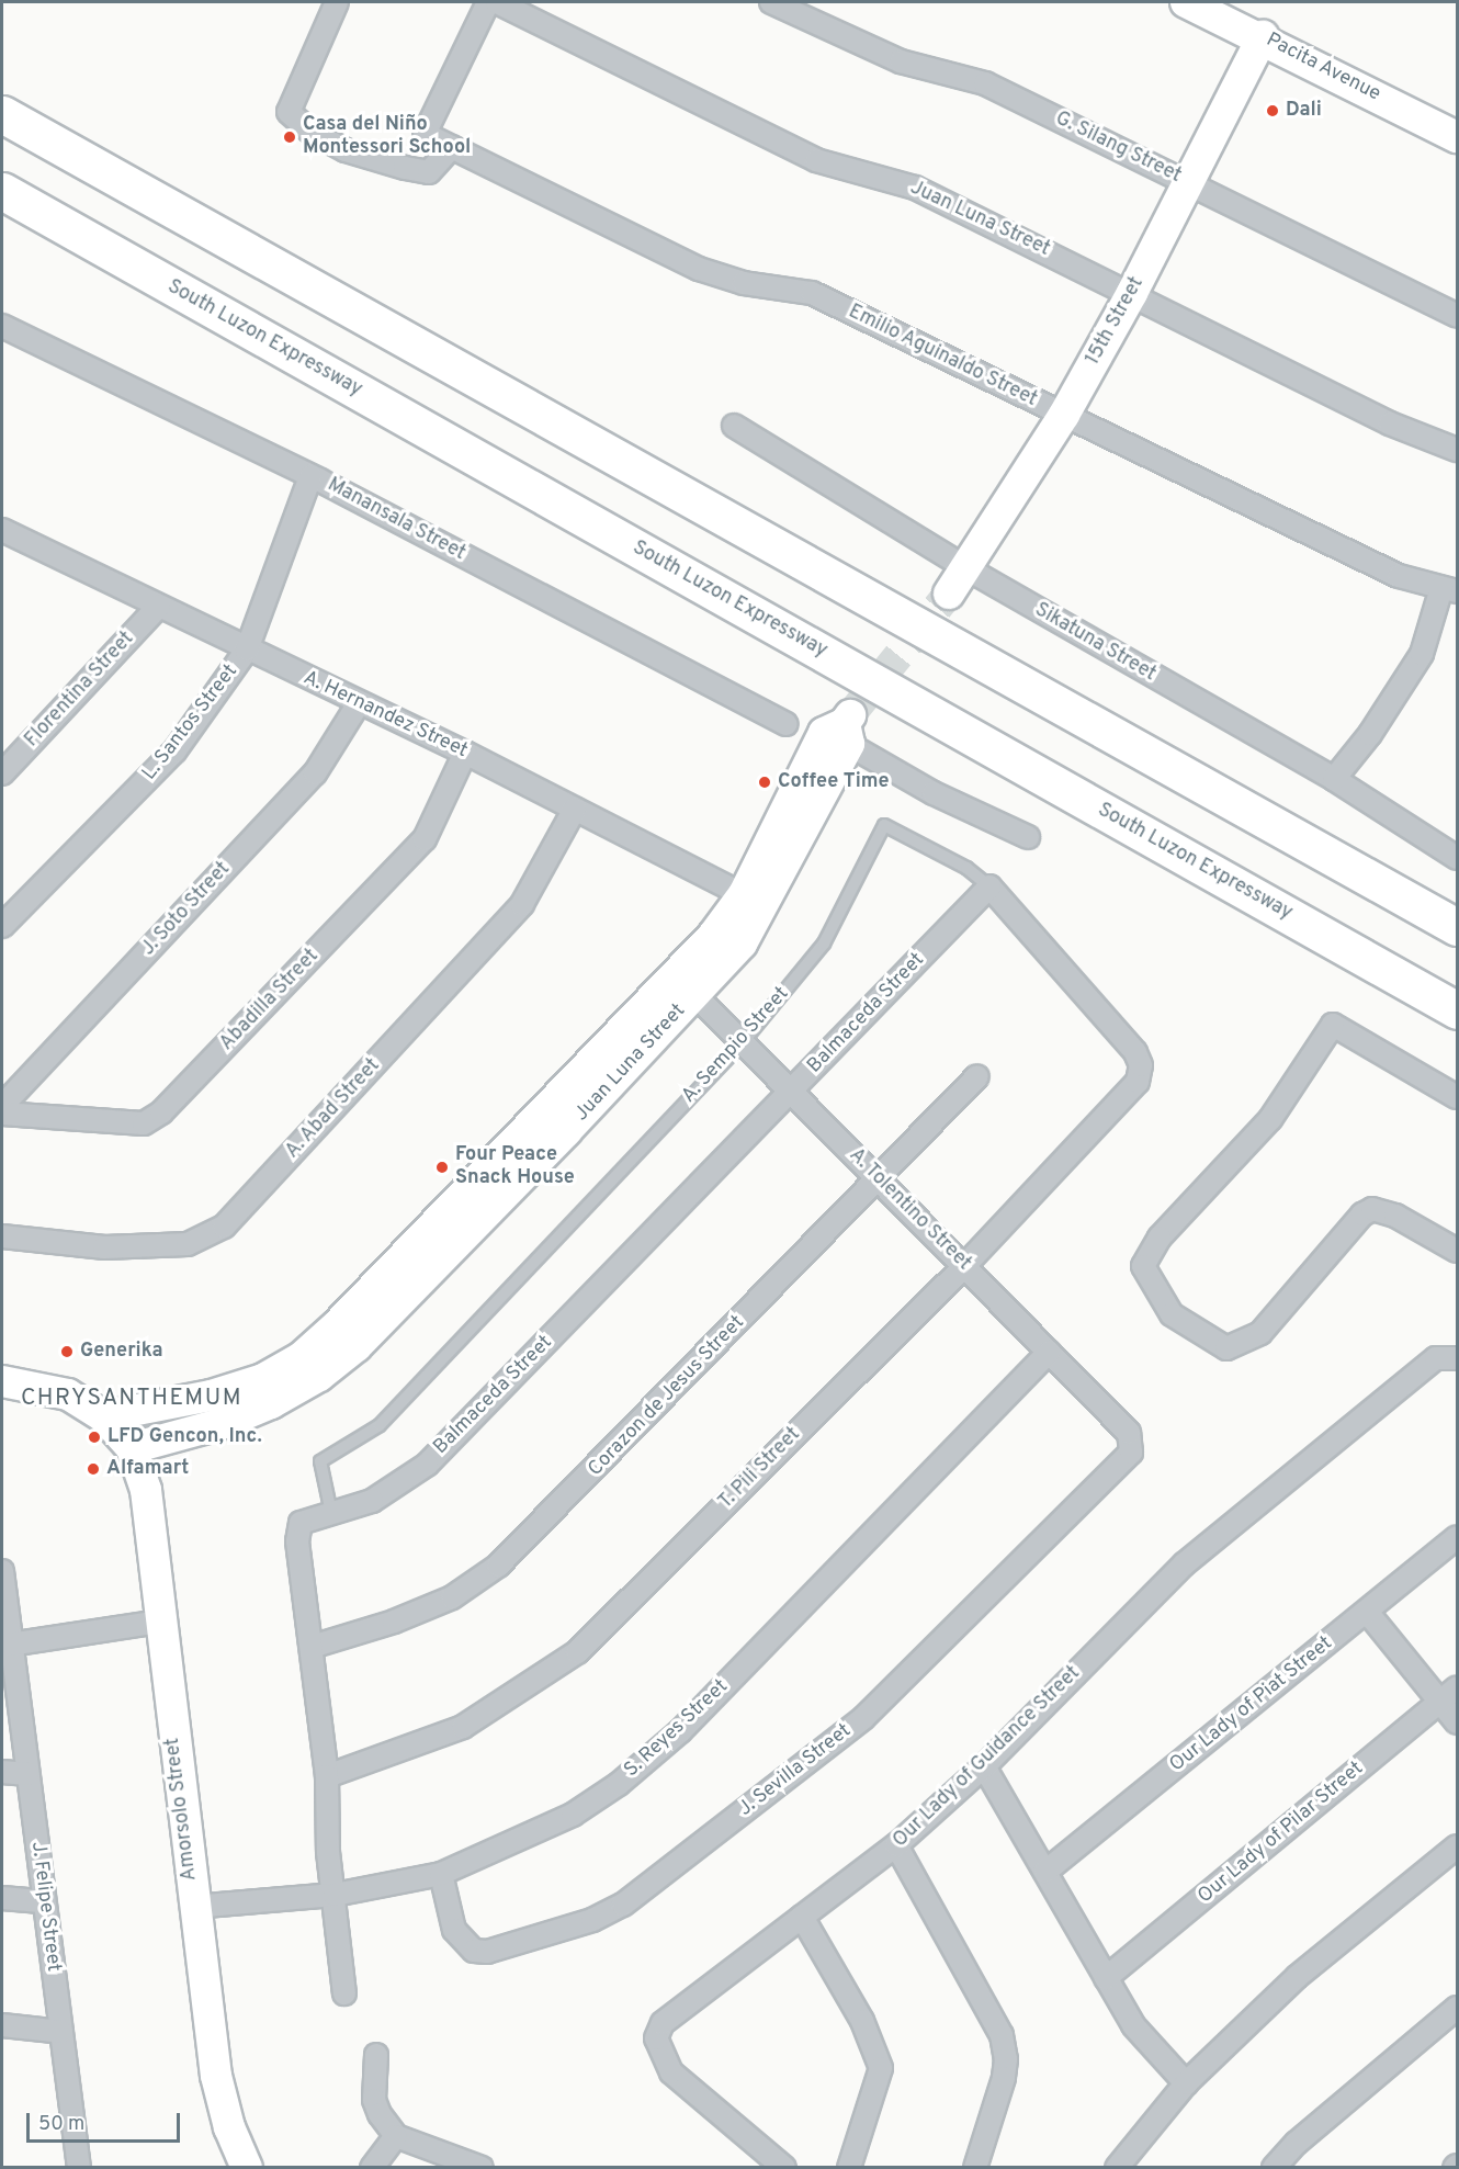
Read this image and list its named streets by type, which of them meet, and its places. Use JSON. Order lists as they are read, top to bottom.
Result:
{
  "streets": {
    "highway": ["South Luzon Expressway"],
    "street": [
      "Pacita Avenue",
      "G. Silang Street",
      "Juan Luna Street",
      "15th Street",
      "Emilio Aguinaldo Street",
      "Manansala Street",
      "Sikatuna Street",
      "Florentina Street",
      "A. Hernandez Street",
      "L. Santos Street",
      "J. Soto Street",
      "Abadilla Street",
      "Balmaceda Street",
      "A. Sempio Street",
      "A. Abad Street",
      "A. Tolentino Street",
      "Corazon de Jesus Street",
      "T. Pili Street",
      "Our Lady of Piat Street",
      "S. Reyes Street",
      "Our Lady of Guidance Street",
      "J. Sevilla Street",
      "Amorsolo Street",
      "Our Lady of Pilar Street",
      "J. Felipe Street"
    ]
  },
  "crossings": [
    ["Pacita Avenue", "15th Street"],
    ["G. Silang Street", "15th Street"],
    ["Juan Luna Street", "15th Street"],
    ["Juan Luna Street", "A. Hernandez Street"],
    ["Juan Luna Street", "A. Tolentino Street"],
    ["Juan Luna Street", "Amorsolo Street"],
    ["15th Street", "Emilio Aguinaldo Street"],
    ["15th Street", "Sikatuna Street"],
    ["Manansala Street", "L. Santos Street"],
    ["Florentina Street", "A. Hernandez Street"],
    ["A. Hernandez Street", "L. Santos Street"],
    ["A. Hernandez Street", "J. Soto Street"],
    ["A. Hernandez Street", "Abadilla Street"],
    ["A. Hernandez Street", "A. Abad Street"],
    ["Balmaceda Street", "A. Sempio Street"],
    ["Balmaceda Street", "A. Tolentino Street"],
    ["Balmaceda Street", "Corazon de Jesus Street"],
    ["Balmaceda Street", "T. Pili Street"],
    ["Balmaceda Street", "S. Reyes Street"],
    ["A. Sempio Street", "A. Tolentino Street"],
    ["A. Sempio Street", "T. Pili Street"],
    ["A. Tolentino Street", "Corazon de Jesus Street"],
    ["A. Tolentino Street", "T. Pili Street"],
    ["A. Tolentino Street", "S. Reyes Street"],
    ["A. Tolentino Street", "J. Sevilla Street"],
    ["S. Reyes Street", "J. Sevilla Street"],
    ["S. Reyes Street", "Amorsolo Street"]
  ],
  "districts": ["CHRYSANTHEMUM"],
  "places": [
    "Dali",
    "Casa del Niño Montessori School",
    "Coffee Time",
    "Four Peace Snack House",
    "Generika",
    "LFD Gencon, Inc.",
    "Alfamart"
  ],
  "scale_bar": "50 m"
}
